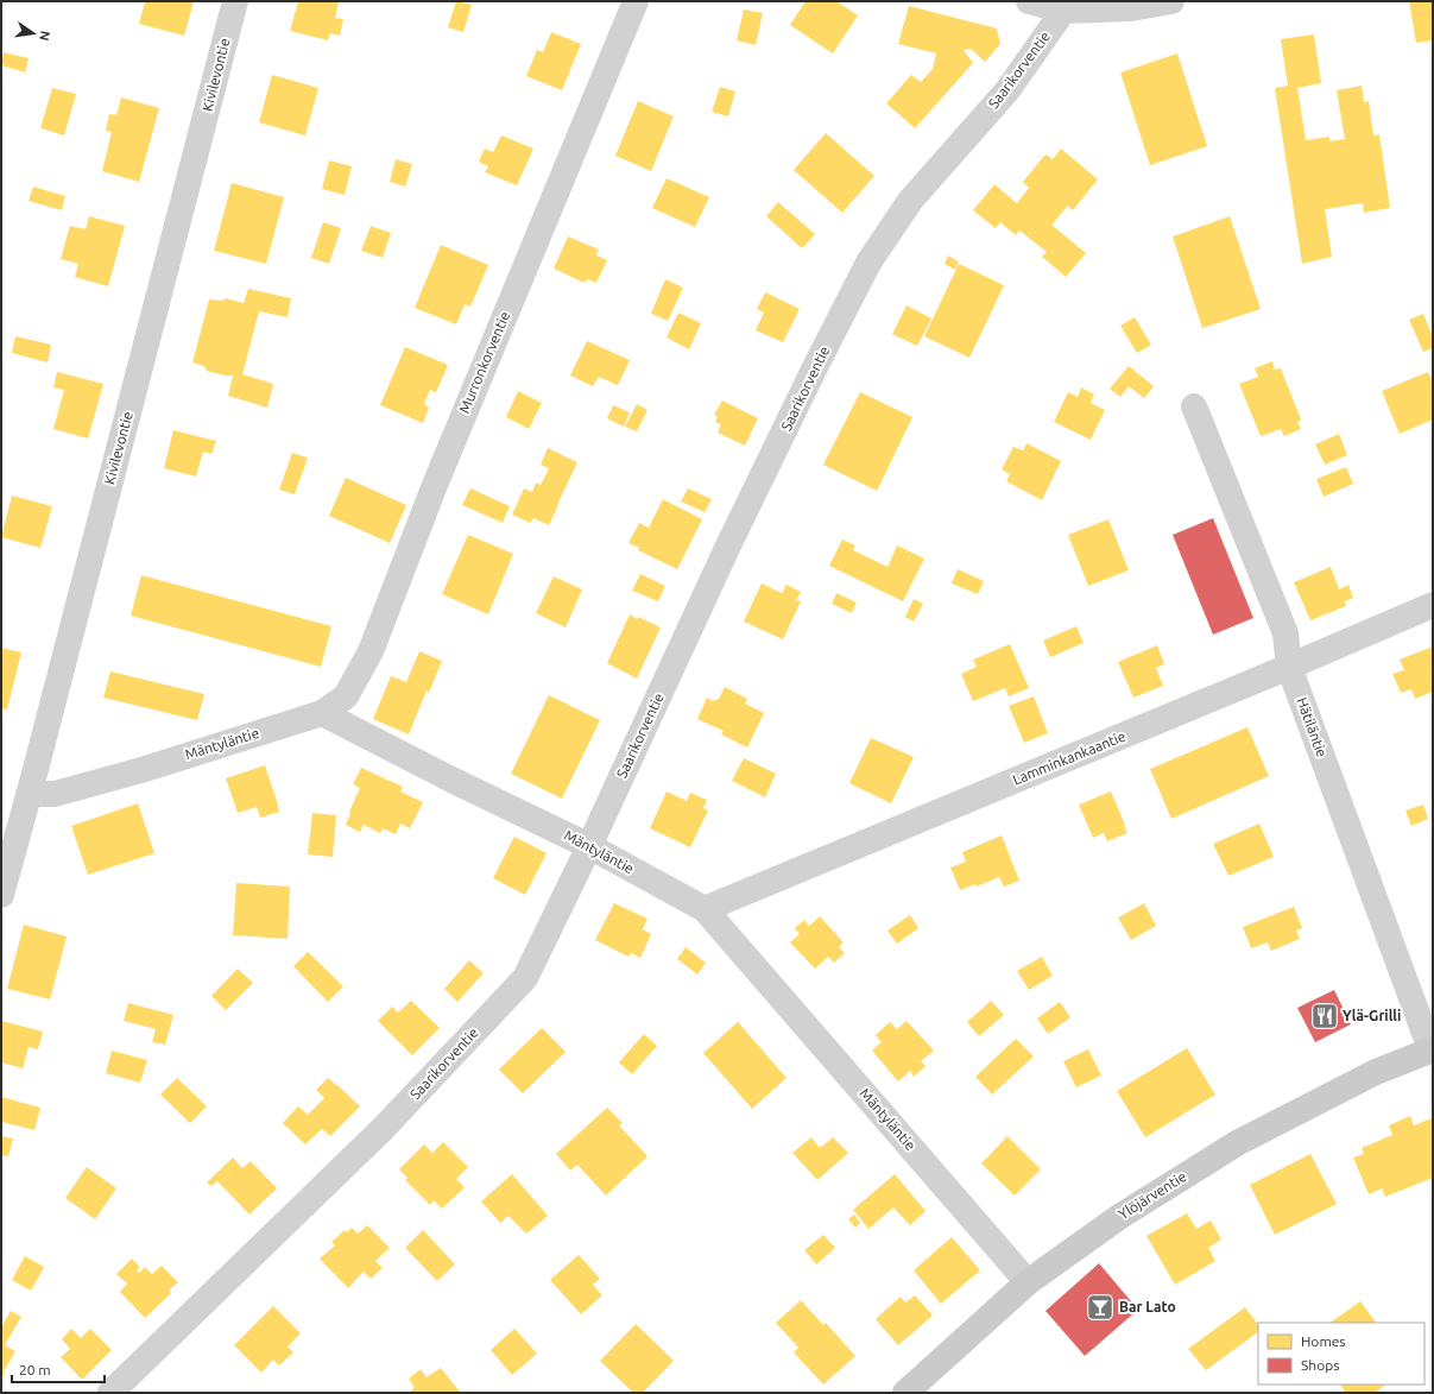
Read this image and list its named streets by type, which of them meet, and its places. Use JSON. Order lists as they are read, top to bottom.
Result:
{
  "streets": {
    "main road": ["Ylöjärventie"],
    "street": [
      "Saarikorventie",
      "Kivilevontie",
      "Murronkorventie",
      "Hätiläntie",
      "Mäntyläntie",
      "Lamminkankaantie"
    ]
  },
  "crossings": [
    ["Saarikorventie", "Mäntyläntie"],
    ["Kivilevontie", "Mäntyläntie"],
    ["Murronkorventie", "Mäntyläntie"],
    ["Hätiläntie", "Lamminkankaantie"],
    ["Hätiläntie", "Ylöjärventie"],
    ["Mäntyläntie", "Lamminkankaantie"],
    ["Mäntyläntie", "Ylöjärventie"]
  ],
  "places": {
    "restaurant": ["Ylä-Grilli"],
    "bar": ["Bar Lato"]
  },
  "legend": ["Homes", "Shops"],
  "scale_bar": "20 m",
  "north": "right"
}
